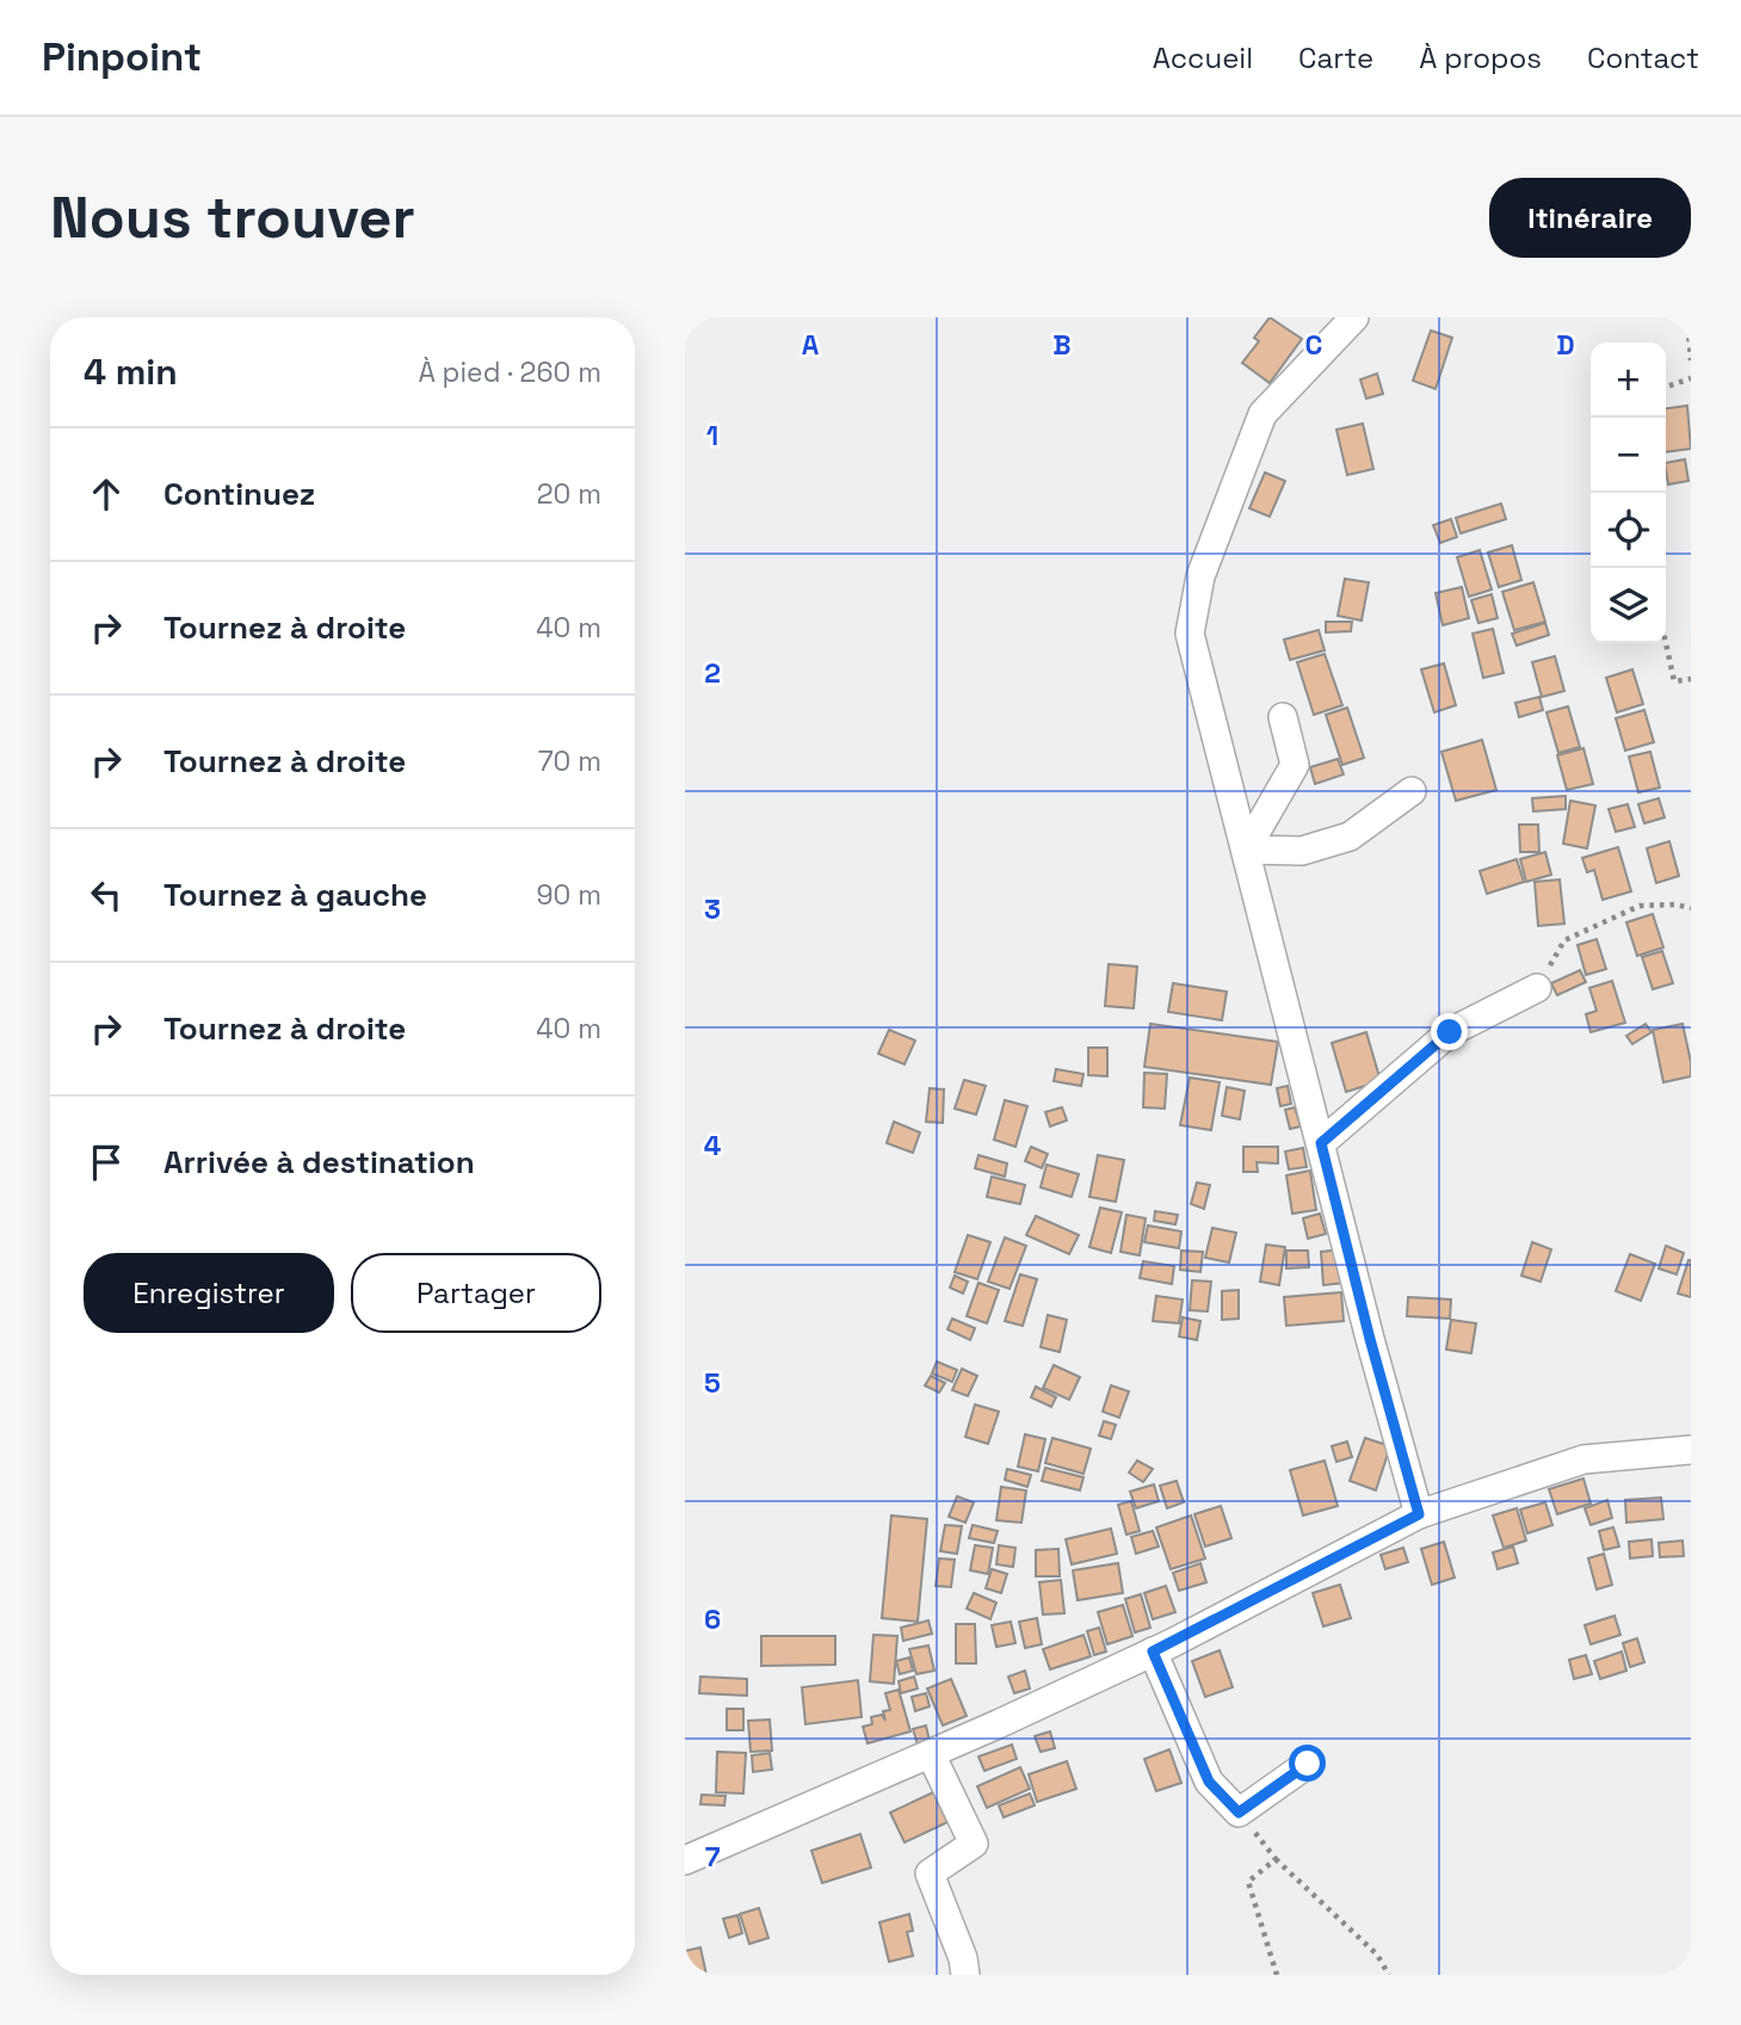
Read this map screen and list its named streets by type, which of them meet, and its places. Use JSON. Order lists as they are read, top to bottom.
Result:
{
  "page": {
    "header": "Pinpoint",
    "nav": [
      "Accueil",
      "Carte",
      "À propos",
      "Contact"
    ],
    "buttons": [
      "Itinéraire",
      ["Enregistrer", "Partager"]
    ],
    "title": "Nous trouver",
    "heading": ["4 min", "À pied · 260 m"],
    "map_buttons": ["+", "−"],
    "list": [
      ["Continuez", "20 m"],
      ["Tournez à droite", "40 m"],
      ["Tournez à droite", "70 m"],
      ["Tournez à gauche", "90 m"],
      ["Tournez à droite", "40 m"],
      "Arrivée à destination"
    ]
  },
  "grid": {
    "columns": [
      "A",
      "B",
      "C",
      "D"
    ],
    "rows": [
      "1",
      "2",
      "3",
      "4",
      "5",
      "6",
      "7"
    ]
  }
}
